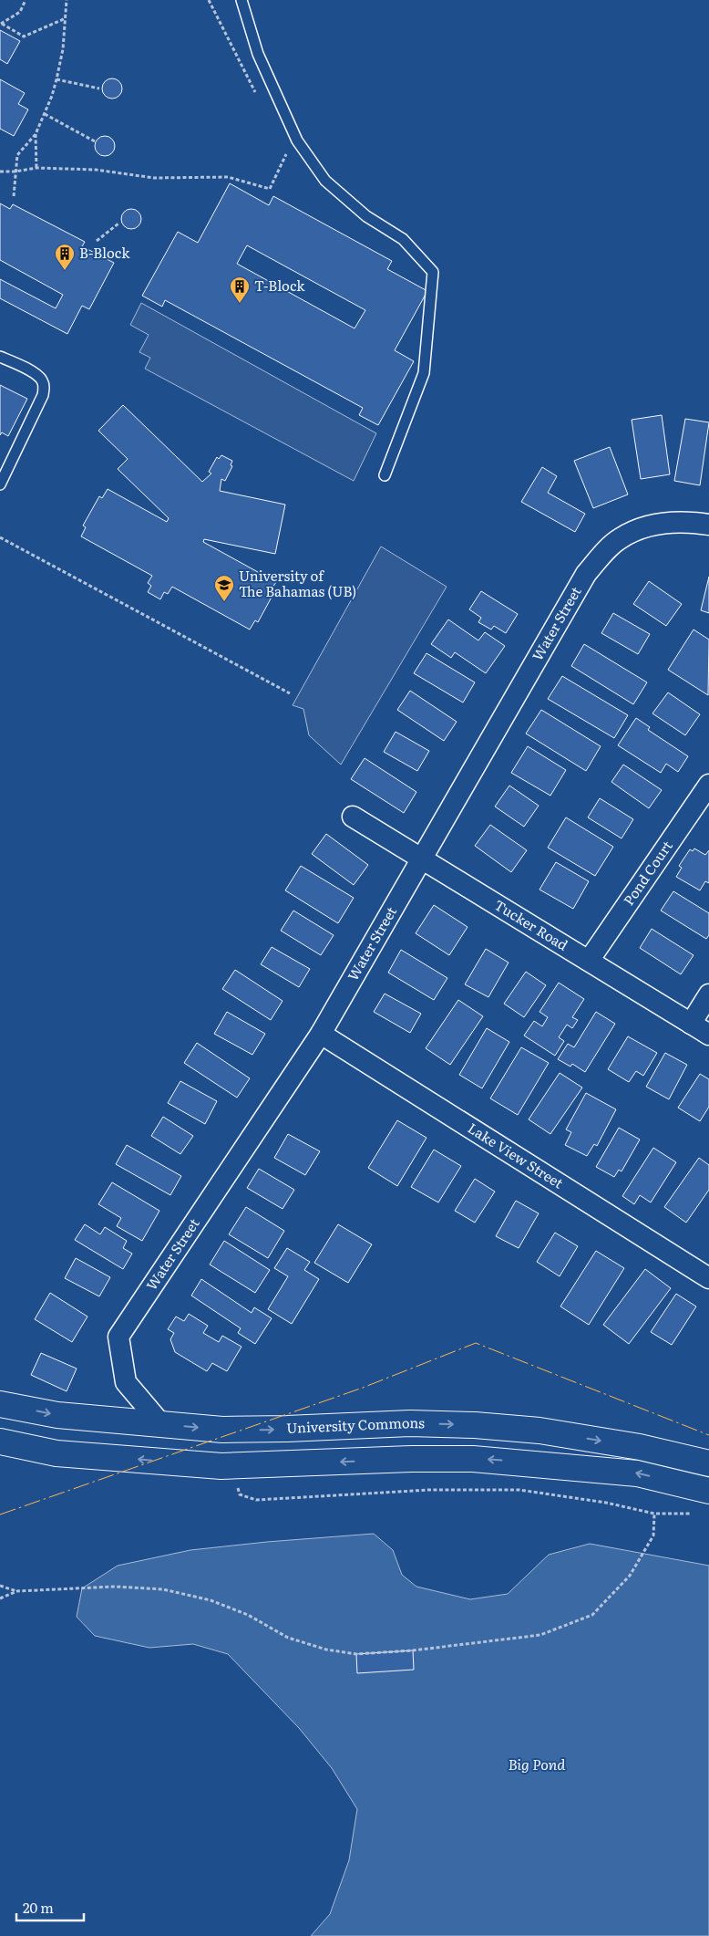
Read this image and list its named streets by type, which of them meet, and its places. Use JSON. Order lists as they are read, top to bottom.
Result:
{
  "streets": {
    "main road": ["University Commons"],
    "street": [
      "Water Street",
      "Pond Court",
      "Tucker Road",
      "Lake View Street"
    ]
  },
  "crossings": [
    ["Water Street", "Tucker Road"],
    ["Water Street", "Lake View Street"],
    ["Water Street", "University Commons"],
    ["Pond Court", "Tucker Road"]
  ],
  "water": ["Big Pond"],
  "places": {
    "building": ["B-Block", "T-Block"],
    "school or university": ["University of The Bahamas (UB)"]
  },
  "scale_bar": "20 m"
}
